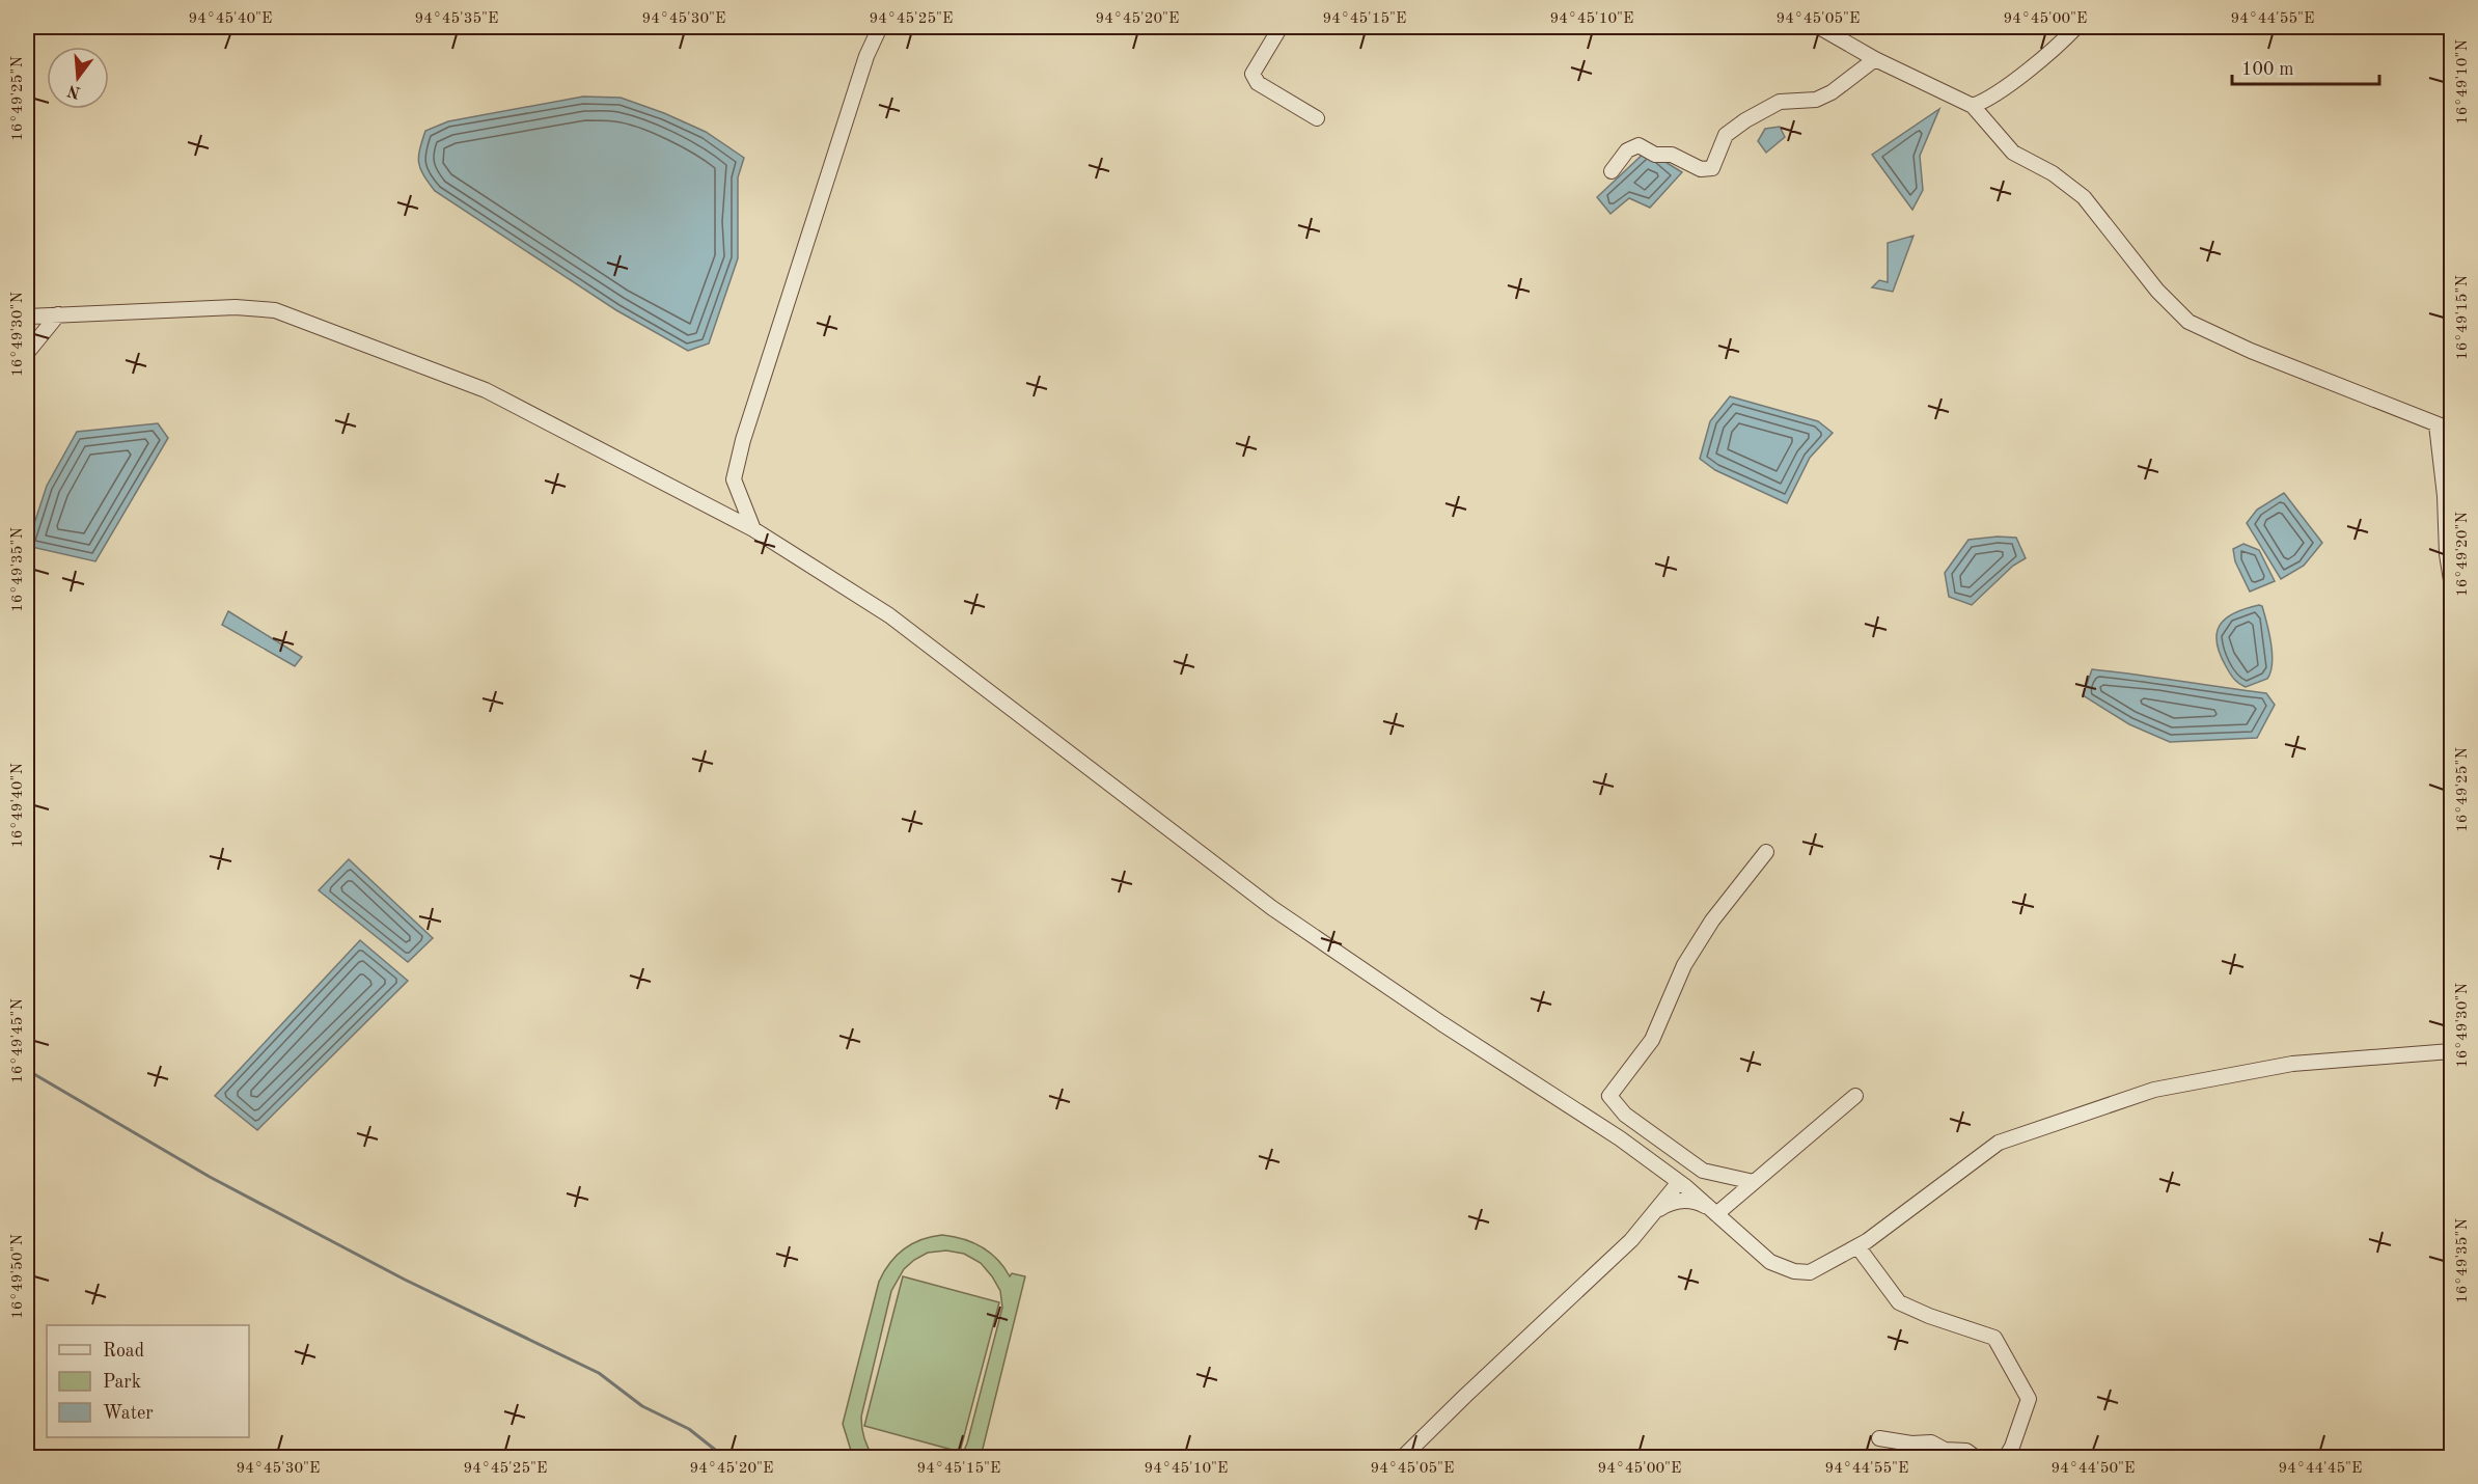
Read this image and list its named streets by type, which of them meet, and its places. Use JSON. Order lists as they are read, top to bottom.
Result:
{
  "legend": ["Road", "Park", "Water"],
  "scale_bar": "100 m",
  "north": "bottom",
  "coordinates": [
    "94°45'40\"E",
    "94°45'35\"E",
    "94°45'30\"E",
    "94°45'25\"E",
    "94°45'20\"E",
    "94°45'15\"E",
    "94°45'10\"E",
    "94°45'05\"E",
    "94°45'00\"E",
    "94°44'55\"E",
    "16°49'10\"N",
    "16°49'25\"N",
    "16°49'15\"N",
    "16°49'30\"N",
    "16°49'20\"N",
    "16°49'35\"N",
    "16°49'40\"N",
    "16°49'45\"N",
    "16°49'50\"N",
    "94°44'50\"E",
    "94°44'45\"E"
  ]
}
